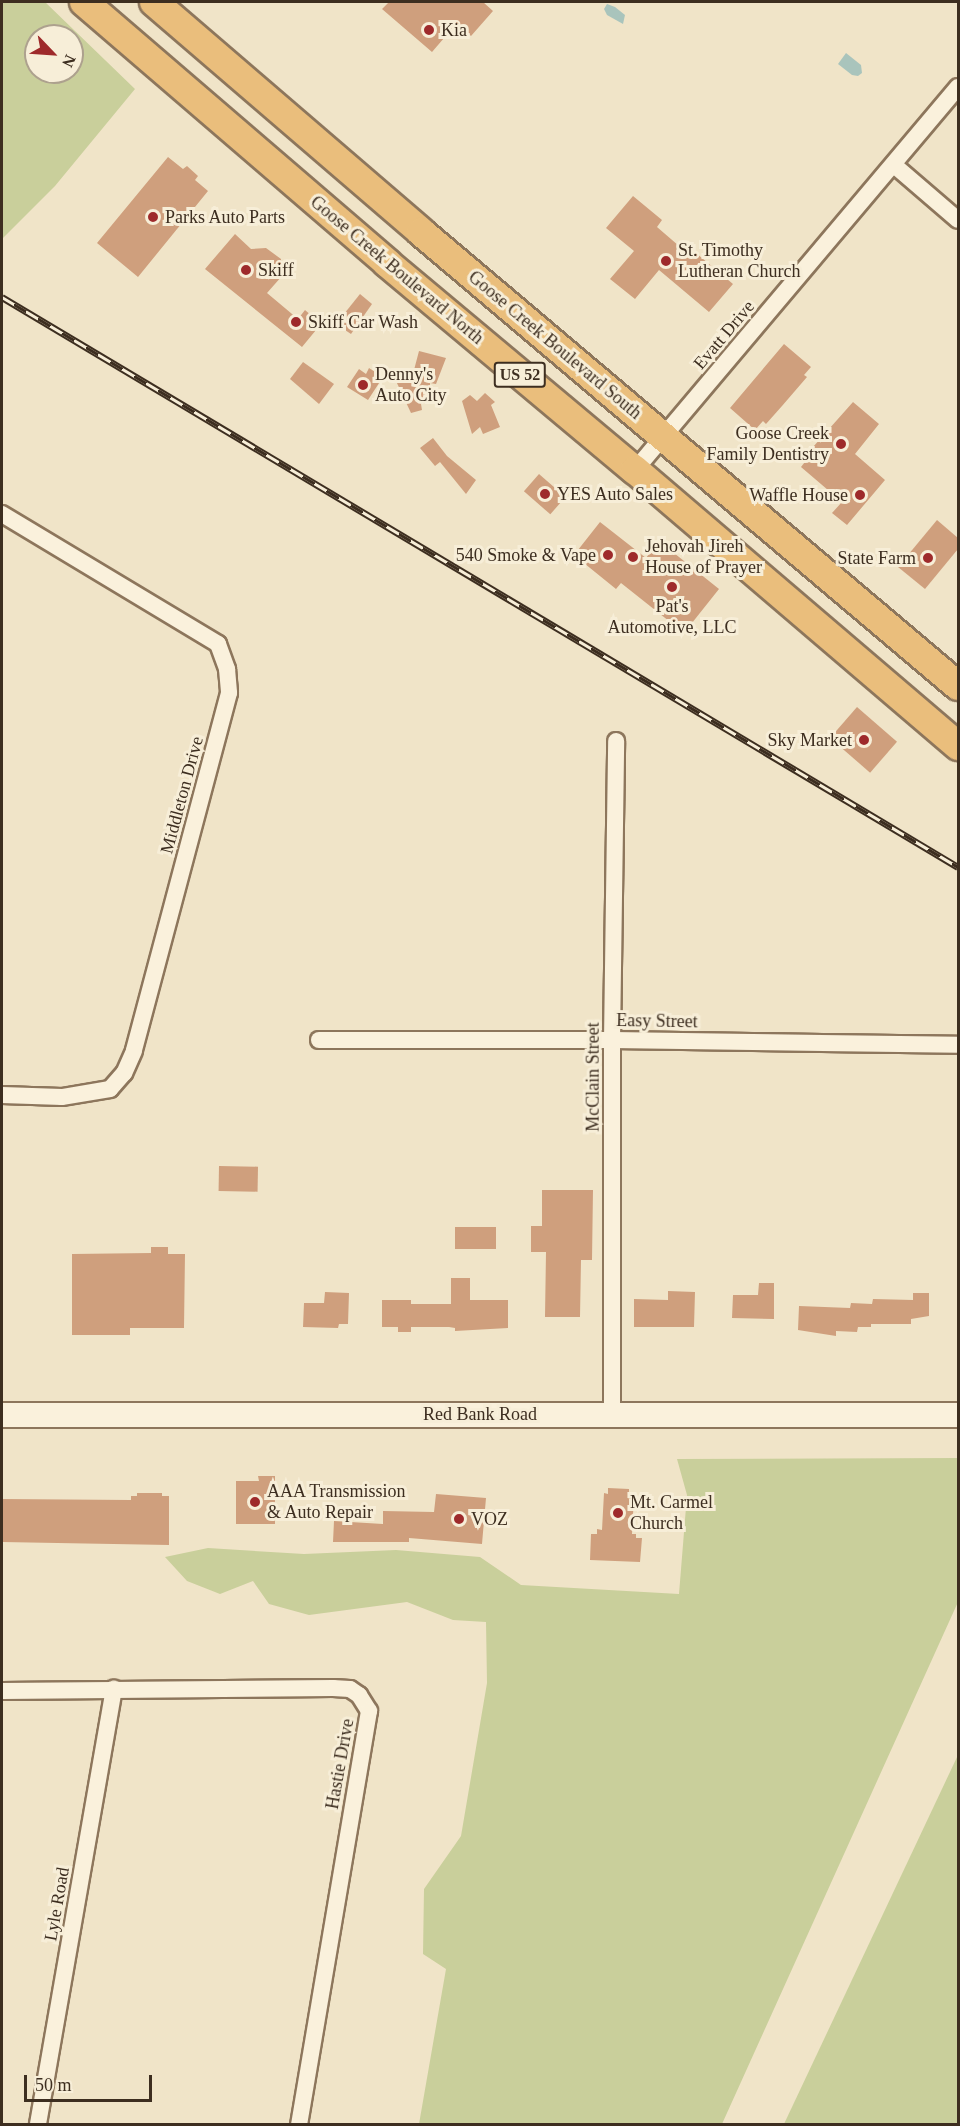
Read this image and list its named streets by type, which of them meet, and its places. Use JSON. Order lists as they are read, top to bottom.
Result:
{
  "streets": {
    "highway": ["Goose Creek Boulevard North", "Goose Creek Boulevard South", "US 52"],
    "main road": ["Red Bank Road"],
    "street": [
      "Evatt Drive",
      "Middleton Drive",
      "Easy Street",
      "McClain Street",
      "Hastie Drive",
      "Lyle Road"
    ]
  },
  "crossings": [
    ["Goose Creek Boulevard North", "Evatt Drive"],
    ["Evatt Drive", "Goose Creek Boulevard South"],
    ["Easy Street", "McClain Street"],
    ["McClain Street", "Red Bank Road"],
    ["Hastie Drive", "Lyle Road"]
  ],
  "places": [
    "Kia",
    "Parks Auto Parts",
    "St. Timothy Lutheran Church",
    "Skiff",
    "Skiff Car Wash",
    "Denny's Auto City",
    "Goose Creek Family Dentistry",
    "YES Auto Sales",
    "Waffle House",
    "540 Smoke & Vape",
    "Jehovah Jireh House of Prayer",
    "State Farm",
    "Pat's Automotive, LLC",
    "Sky Market",
    "AAA Transmission & Auto Repair",
    "Mt. Carmel Church",
    "VOZ"
  ],
  "scale_bar": "50 m",
  "north": "bottom right"
}
